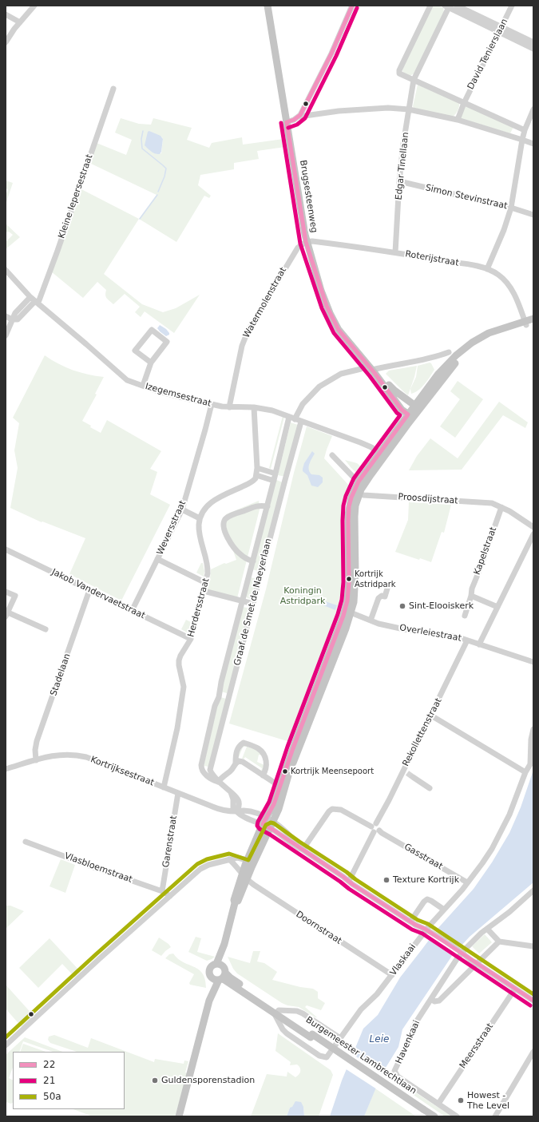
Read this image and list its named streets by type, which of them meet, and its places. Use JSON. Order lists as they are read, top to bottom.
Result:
{
  "streets": {
    "main road": ["Brugsesteenweg", "Burgemeester Lambrechtlaan"],
    "street": [
      "David Tenierslaan",
      "Edgar Tinellaan",
      "Kleine Iepersestraat",
      "Simon Stevinstraat",
      "Roterijstraat",
      "Watermolenstraat",
      "Izegemsestraat",
      "Proosdijstraat",
      "Weversstraat",
      "Kapelstraat",
      "Jakob Vandervaetstraat",
      "Graaf de Smet de Naeyerlaan",
      "Herdersstraat",
      "Overleiestraat",
      "Stadelaan",
      "Rekollettenstraat",
      "Kortrijksestraat",
      "Garenstraat",
      "Gasstraat",
      "Vlasbloemstraat",
      "Doornstraat",
      "Vlaskaai",
      "Havenkaai",
      "Meersstraat"
    ]
  },
  "crossings": [
    ["Edgar Tinellaan", "Simon Stevinstraat"],
    ["Edgar Tinellaan", "Roterijstraat"],
    ["Kleine Iepersestraat", "Izegemsestraat"],
    ["Brugsesteenweg", "Roterijstraat"],
    ["Brugsesteenweg", "Watermolenstraat"],
    ["Brugsesteenweg", "Graaf de Smet de Naeyerlaan"],
    ["Roterijstraat", "Watermolenstraat"],
    ["Watermolenstraat", "Izegemsestraat"],
    ["Izegemsestraat", "Weversstraat"],
    ["Izegemsestraat", "Graaf de Smet de Naeyerlaan"],
    ["Proosdijstraat", "Kapelstraat"],
    ["Weversstraat", "Jakob Vandervaetstraat"],
    ["Jakob Vandervaetstraat", "Herdersstraat"],
    ["Jakob Vandervaetstraat", "Stadelaan"],
    ["Graaf de Smet de Naeyerlaan", "Kortrijksestraat"],
    ["Herdersstraat", "Kortrijksestraat"],
    ["Overleiestraat", "Rekollettenstraat"],
    ["Stadelaan", "Kortrijksestraat"],
    ["Rekollettenstraat", "Kortrijksestraat"],
    ["Rekollettenstraat", "Gasstraat"],
    ["Kortrijksestraat", "Garenstraat"],
    ["Kortrijksestraat", "Gasstraat"],
    ["Kortrijksestraat", "Meersstraat"],
    ["Garenstraat", "Vlasbloemstraat"],
    ["Gasstraat", "Vlaskaai"],
    ["Doornstraat", "Vlaskaai"],
    ["Vlaskaai", "Burgemeester Lambrechtlaan"],
    ["Havenkaai", "Meersstraat"]
  ],
  "water": ["Leie"],
  "parks": ["Koningin Astridpark"],
  "places": [
    "Kortrijk Astridpark",
    "Sint-Elooiskerk",
    "Kortrijk Meensepoort",
    "Texture Kortrijk",
    "Guldensporenstadion",
    "Howest - The Level"
  ],
  "lines": ["transit line 22", "transit line 21", "transit line 50a"],
  "legend": ["22", "21", "50a"]
}
